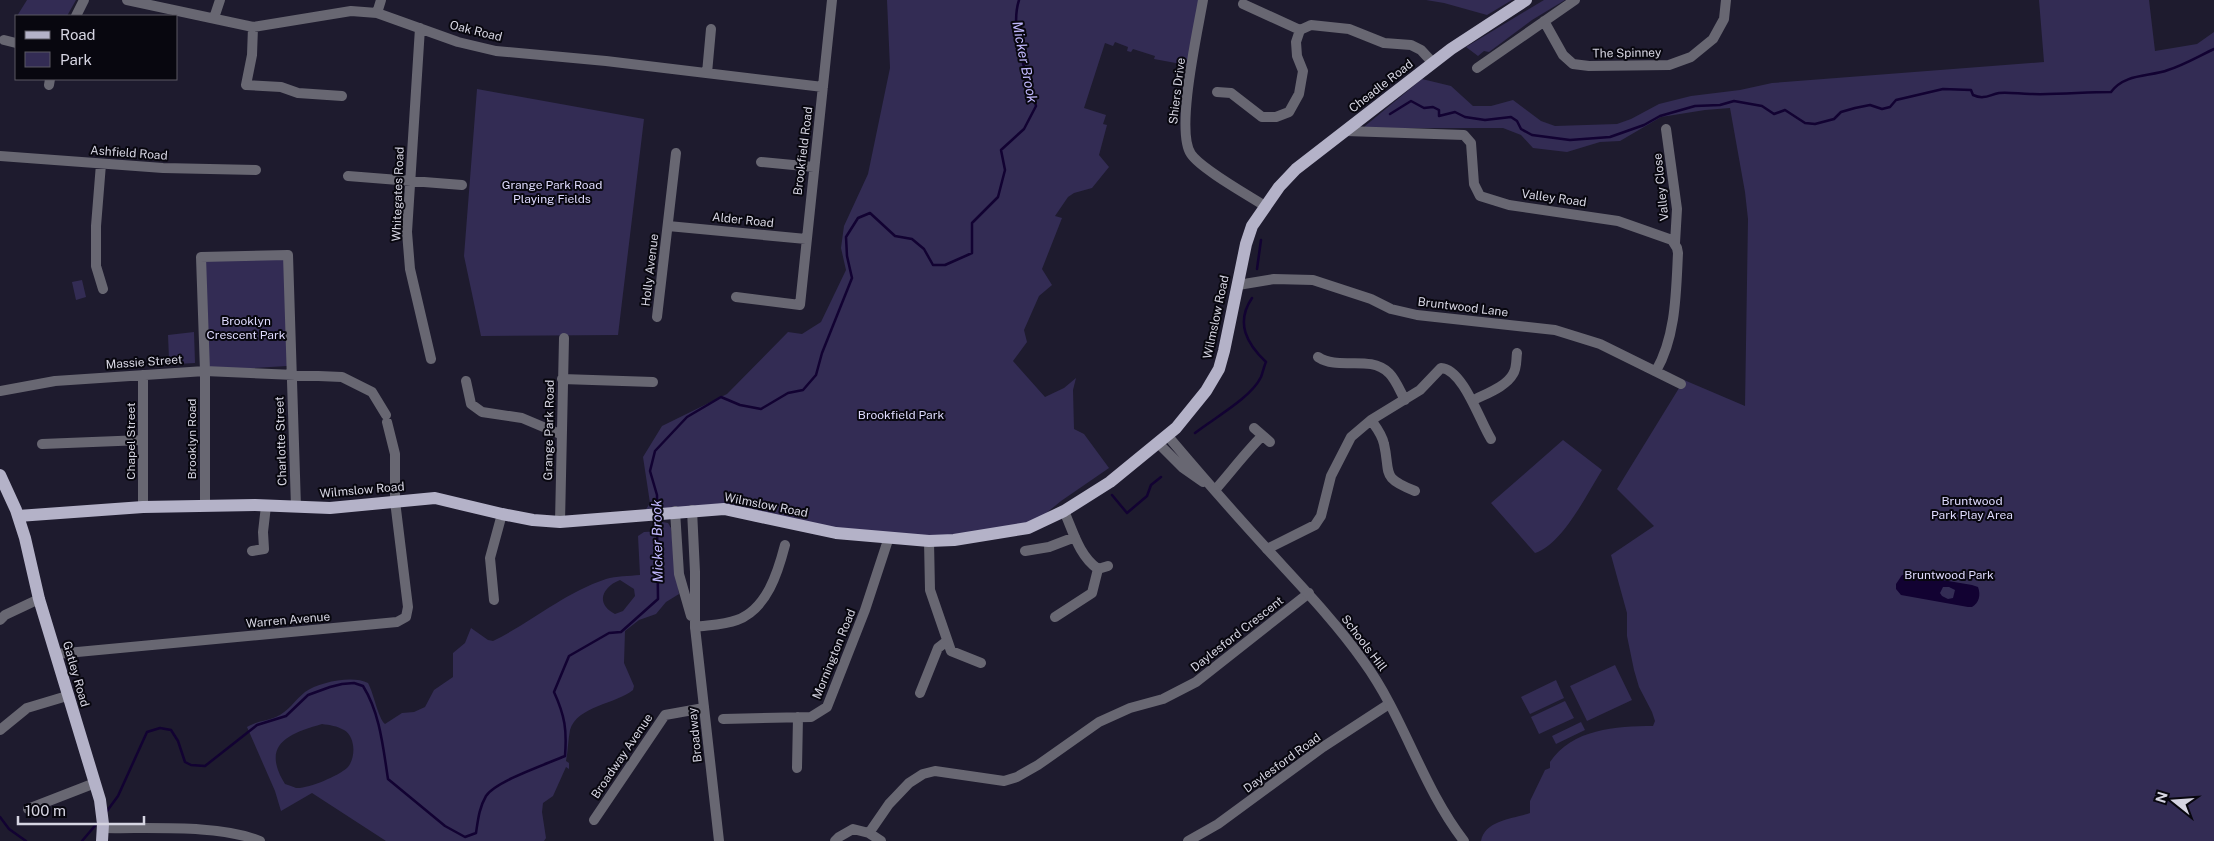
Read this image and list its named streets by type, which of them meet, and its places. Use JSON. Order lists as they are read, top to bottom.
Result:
{
  "streets": {
    "main road": ["Cheadle Road", "Wilmslow Road", "Gatley Road"],
    "street": [
      "Oak Road",
      "The Spinney",
      "Shiers Drive",
      "Brookfield Road",
      "Ashfield Road",
      "Valley Close",
      "Whitegates Road",
      "Valley Road",
      "Alder Road",
      "Holly Avenue",
      "Bruntwood Lane",
      "Massie Street",
      "Grange Park Road",
      "Brooklyn Road",
      "Chapel Street",
      "Charlotte Street",
      "Warren Avenue",
      "Daylesford Crescent",
      "Schools Hill",
      "Mornington Road",
      "Broadway",
      "Broadway Avenue",
      "Daylesford Road"
    ]
  },
  "crossings": [
    ["Oak Road", "Brookfield Road"],
    ["Oak Road", "Whitegates Road"],
    ["Cheadle Road", "Shiers Drive"],
    ["Cheadle Road", "Valley Road"],
    ["Cheadle Road", "Wilmslow Road"],
    ["Shiers Drive", "Wilmslow Road"],
    ["Brookfield Road", "Alder Road"],
    ["Valley Close", "Valley Road"],
    ["Alder Road", "Holly Avenue"],
    ["Bruntwood Lane", "Wilmslow Road"],
    ["Wilmslow Road", "Grange Park Road"],
    ["Wilmslow Road", "Brooklyn Road"],
    ["Wilmslow Road", "Chapel Street"],
    ["Wilmslow Road", "Charlotte Street"],
    ["Wilmslow Road", "Warren Avenue"],
    ["Wilmslow Road", "Schools Hill"],
    ["Wilmslow Road", "Mornington Road"],
    ["Wilmslow Road", "Gatley Road"],
    ["Wilmslow Road", "Broadway"],
    ["Massie Street", "Brooklyn Road"],
    ["Massie Street", "Chapel Street"],
    ["Massie Street", "Charlotte Street"],
    ["Massie Street", "Warren Avenue"],
    ["Brooklyn Road", "Charlotte Street"],
    ["Warren Avenue", "Gatley Road"],
    ["Daylesford Crescent", "Schools Hill"],
    ["Schools Hill", "Daylesford Road"],
    ["Broadway", "Broadway Avenue"]
  ],
  "water": ["Micker Brook"],
  "parks": [
    "Grange Park Road Playing Fields",
    "Brooklyn Crescent Park",
    "Brookfield Park",
    "Bruntwood Park Play Area",
    "Bruntwood Park"
  ],
  "legend": ["Road", "Park"],
  "scale_bar": "100 m",
  "north": "left"
}
